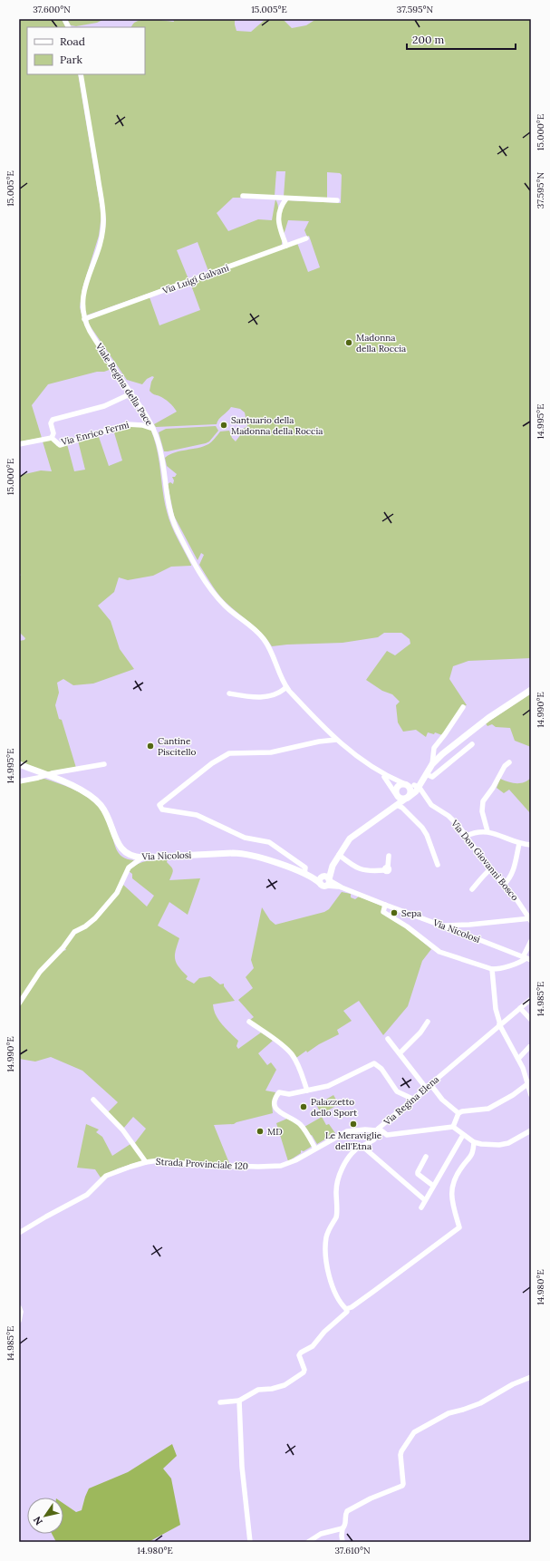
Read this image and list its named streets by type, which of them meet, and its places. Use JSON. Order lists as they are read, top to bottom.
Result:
{
  "streets": {
    "main road": ["Via Nicolosi"],
    "street": [
      "Via Luigi Galvani",
      "Viale Regina della Pace",
      "Via Enrico Fermi",
      "Via Don Giovanni Bosco",
      "Via Regina Elena",
      "Strada Provinciale 120"
    ]
  },
  "crossings": [
    ["Via Luigi Galvani", "Viale Regina della Pace"],
    ["Viale Regina della Pace", "Via Enrico Fermi"],
    ["Via Regina Elena", "Strada Provinciale 120"]
  ],
  "places": [
    "Madonna della Roccia",
    "Santuario della Madonna della Roccia",
    "Cantine Piscitello",
    "Sepa",
    "Palazzetto dello Sport",
    "Le Meraviglie dell'Etna",
    "MD"
  ],
  "legend": ["Road", "Park"],
  "scale_bar": "200 m",
  "north": "bottom left",
  "coordinates": [
    "37.600°N",
    "15.005°E",
    "37.595°N",
    "15.000°E",
    "14.995°E",
    "14.990°E",
    "14.985°E",
    "14.980°E",
    "37.610°N"
  ]
}
